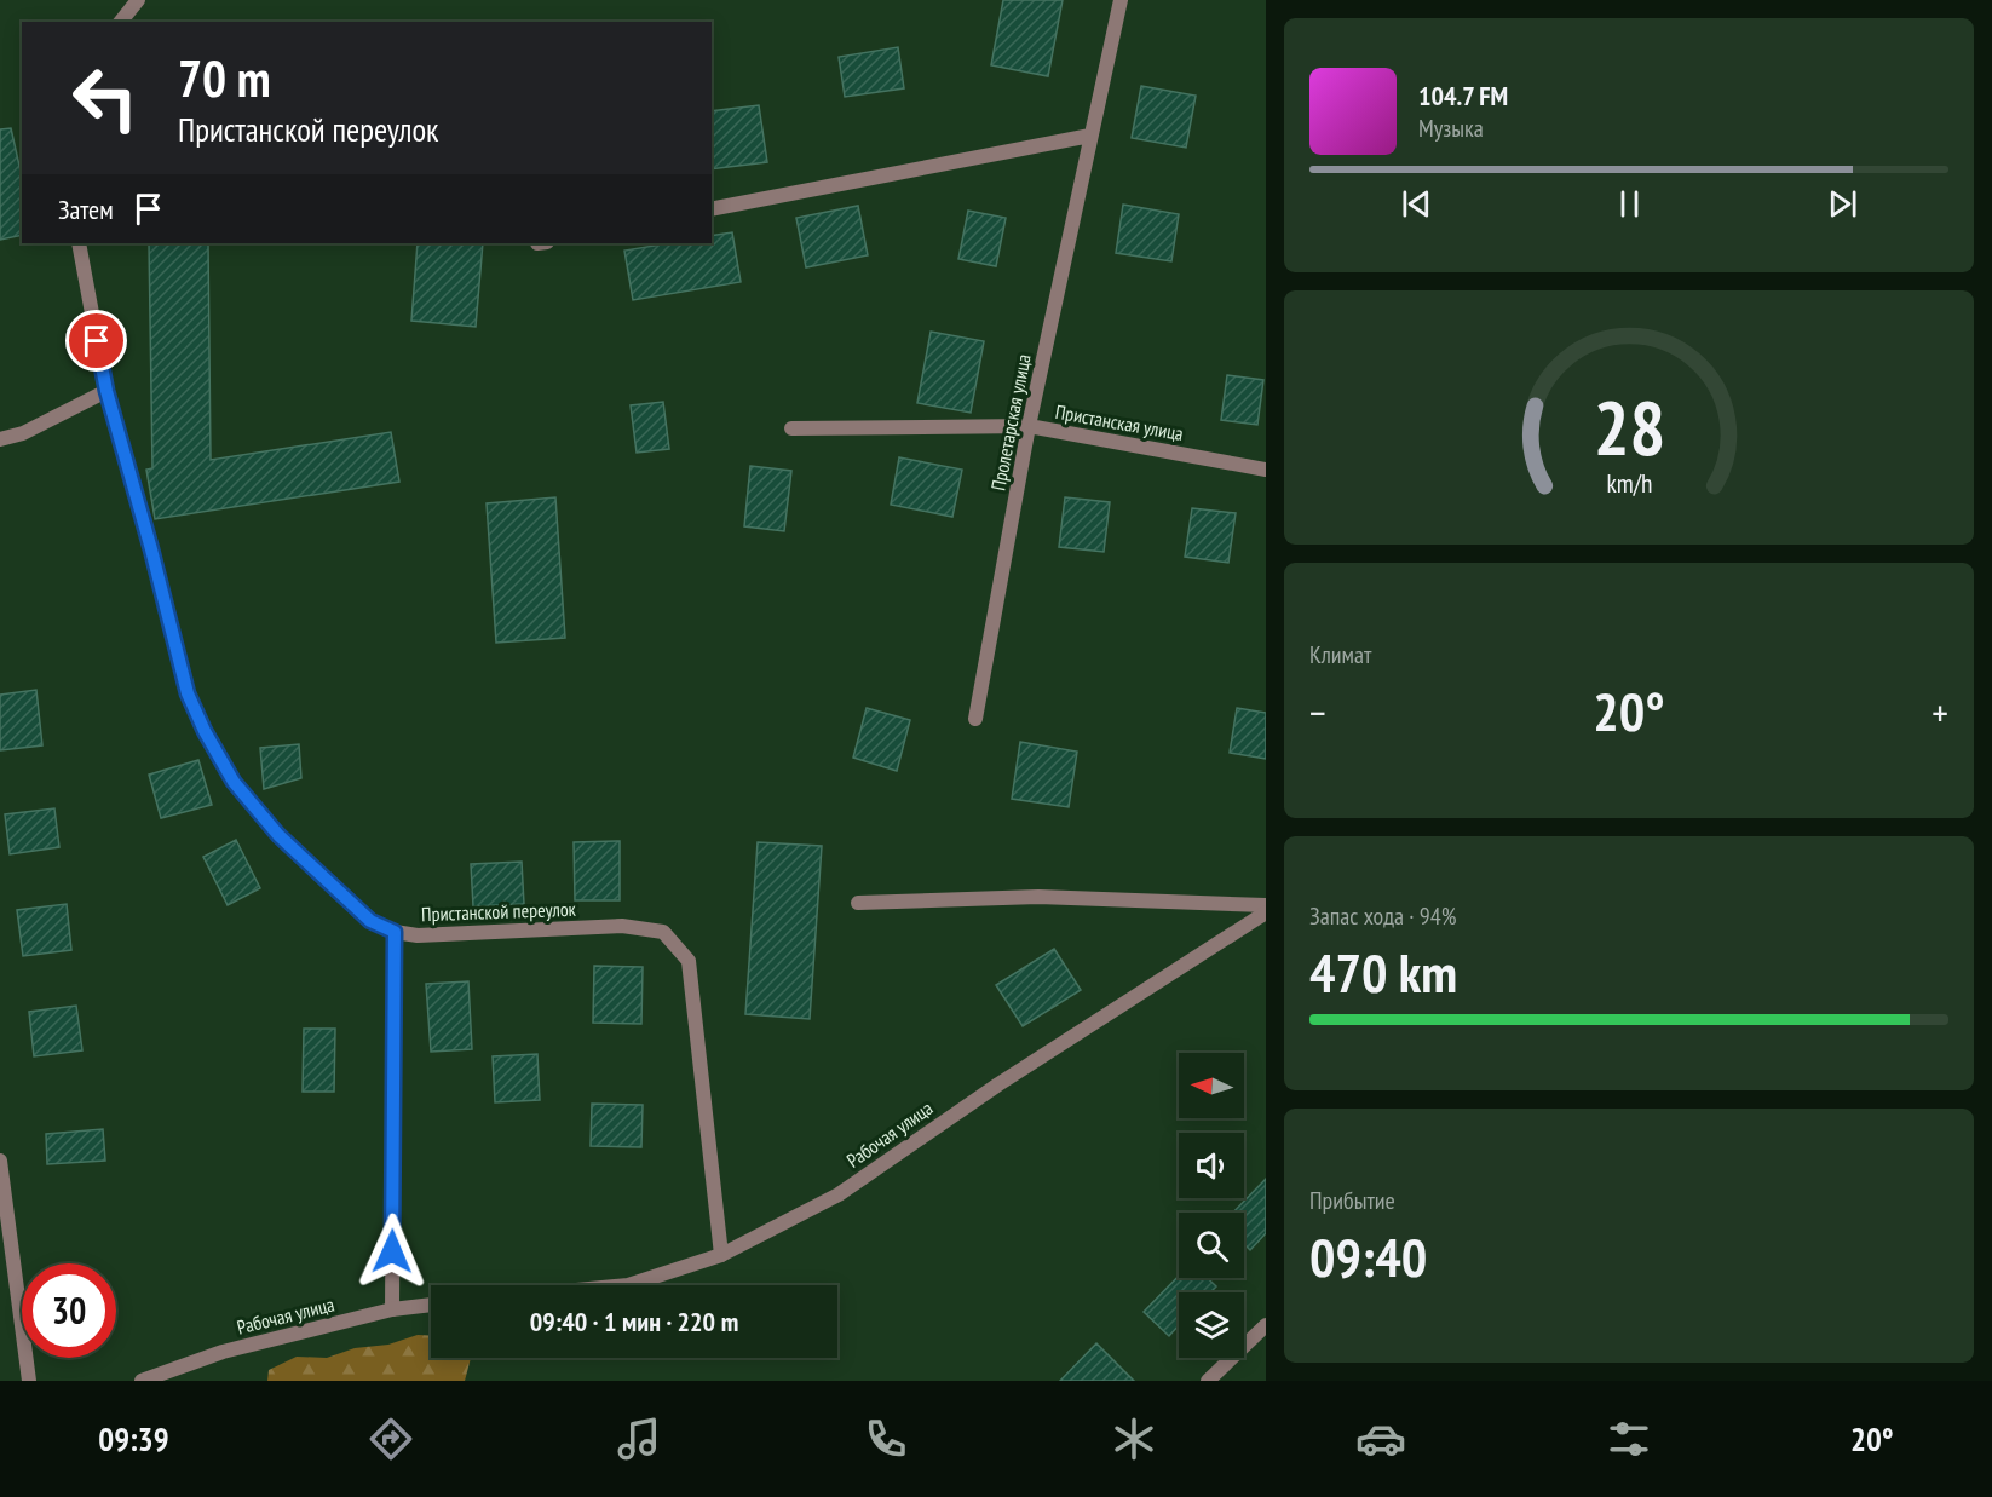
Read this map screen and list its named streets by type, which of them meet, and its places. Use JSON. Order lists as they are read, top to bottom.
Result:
{
  "streets": {
    "street": [
      "Пролетарская улица",
      "Пристанская улица",
      "Пристанской переулок",
      "Рабочая улица"
    ]
  },
  "crossings": [
    ["Пролетарская улица", "Пристанская улица"],
    ["Пристанской переулок", "Рабочая улица"]
  ],
  "north": "left",
  "page": {
    "turn": ["70 m", "Пристанской переулок"],
    "song": ["104.7 FM", "Музыка"],
    "then": "Затем",
    "tile": [
      "Климат",
      ["Запас хода · 94%", "470 km"],
      ["Прибытие", "09:40"]
    ],
    "heat": ["−", "20°", "+"],
    "limit": "30",
    "trip": "09:40 · 1 мин · 220 m",
    "tabs": ["09:39", "20°"],
    "gauge": ["28", "km/h"]
  }
}
